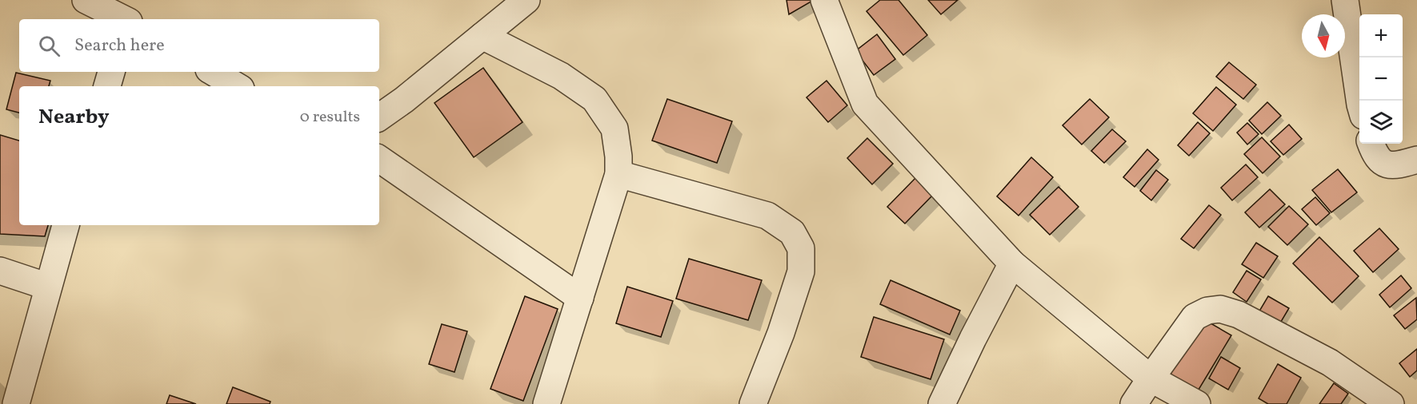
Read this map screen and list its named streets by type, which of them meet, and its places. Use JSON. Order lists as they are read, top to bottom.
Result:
{
  "north": "bottom",
  "page": {
    "map_buttons": ["+", "−"],
    "search": "Search here",
    "heading": ["Nearby", "0 results"]
  }
}
